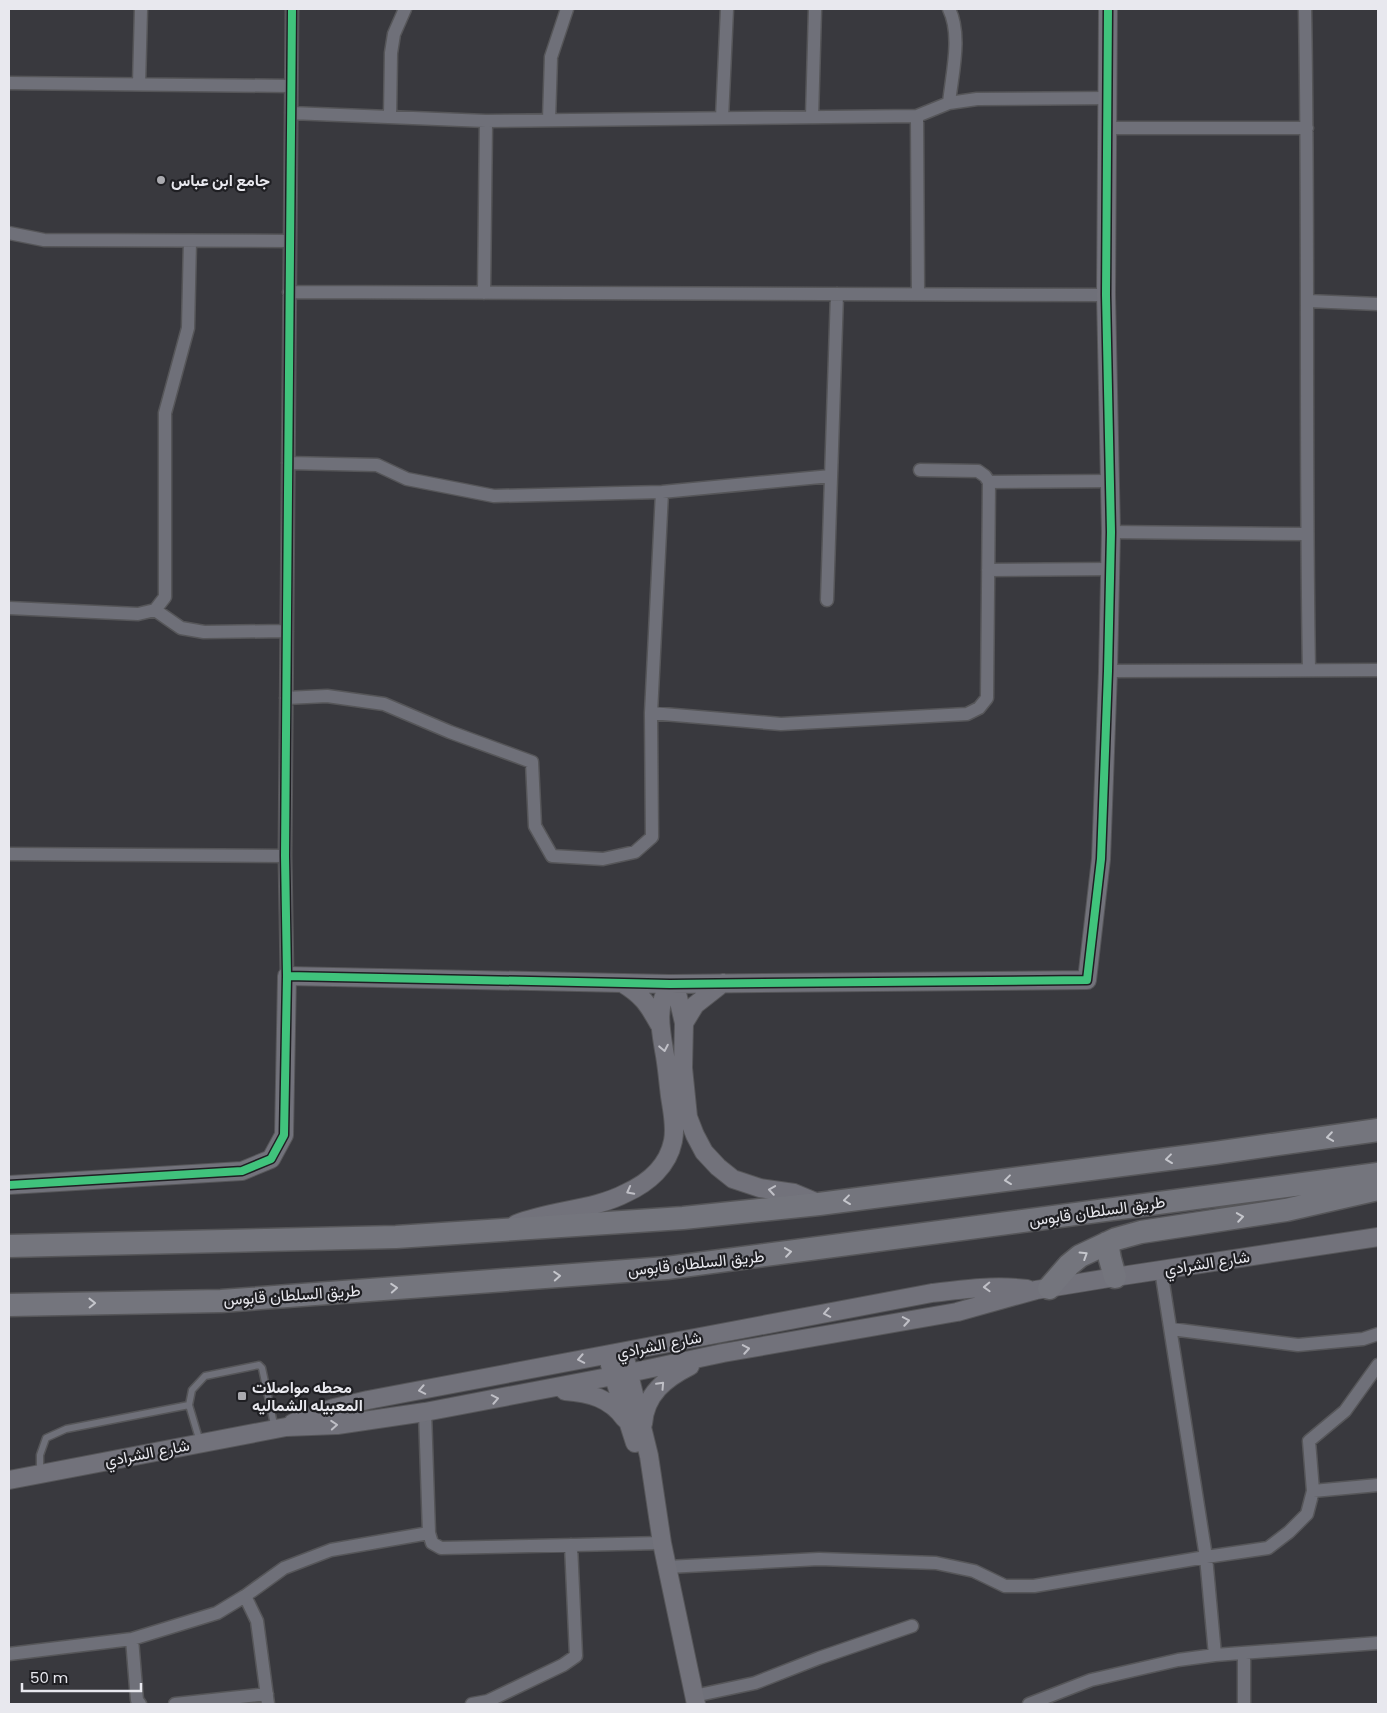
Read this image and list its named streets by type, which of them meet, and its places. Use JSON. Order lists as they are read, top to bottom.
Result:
{
  "streets": {
    "highway": ["طريق السلطان قابوس"],
    "street": ["شارع الشرادي"]
  },
  "places": {
    "other": ["جامع ابن عباس"],
    "transit": ["محطه مواصلات المعبيله الشماليه"]
  },
  "scale_bar": "50 m"
}
